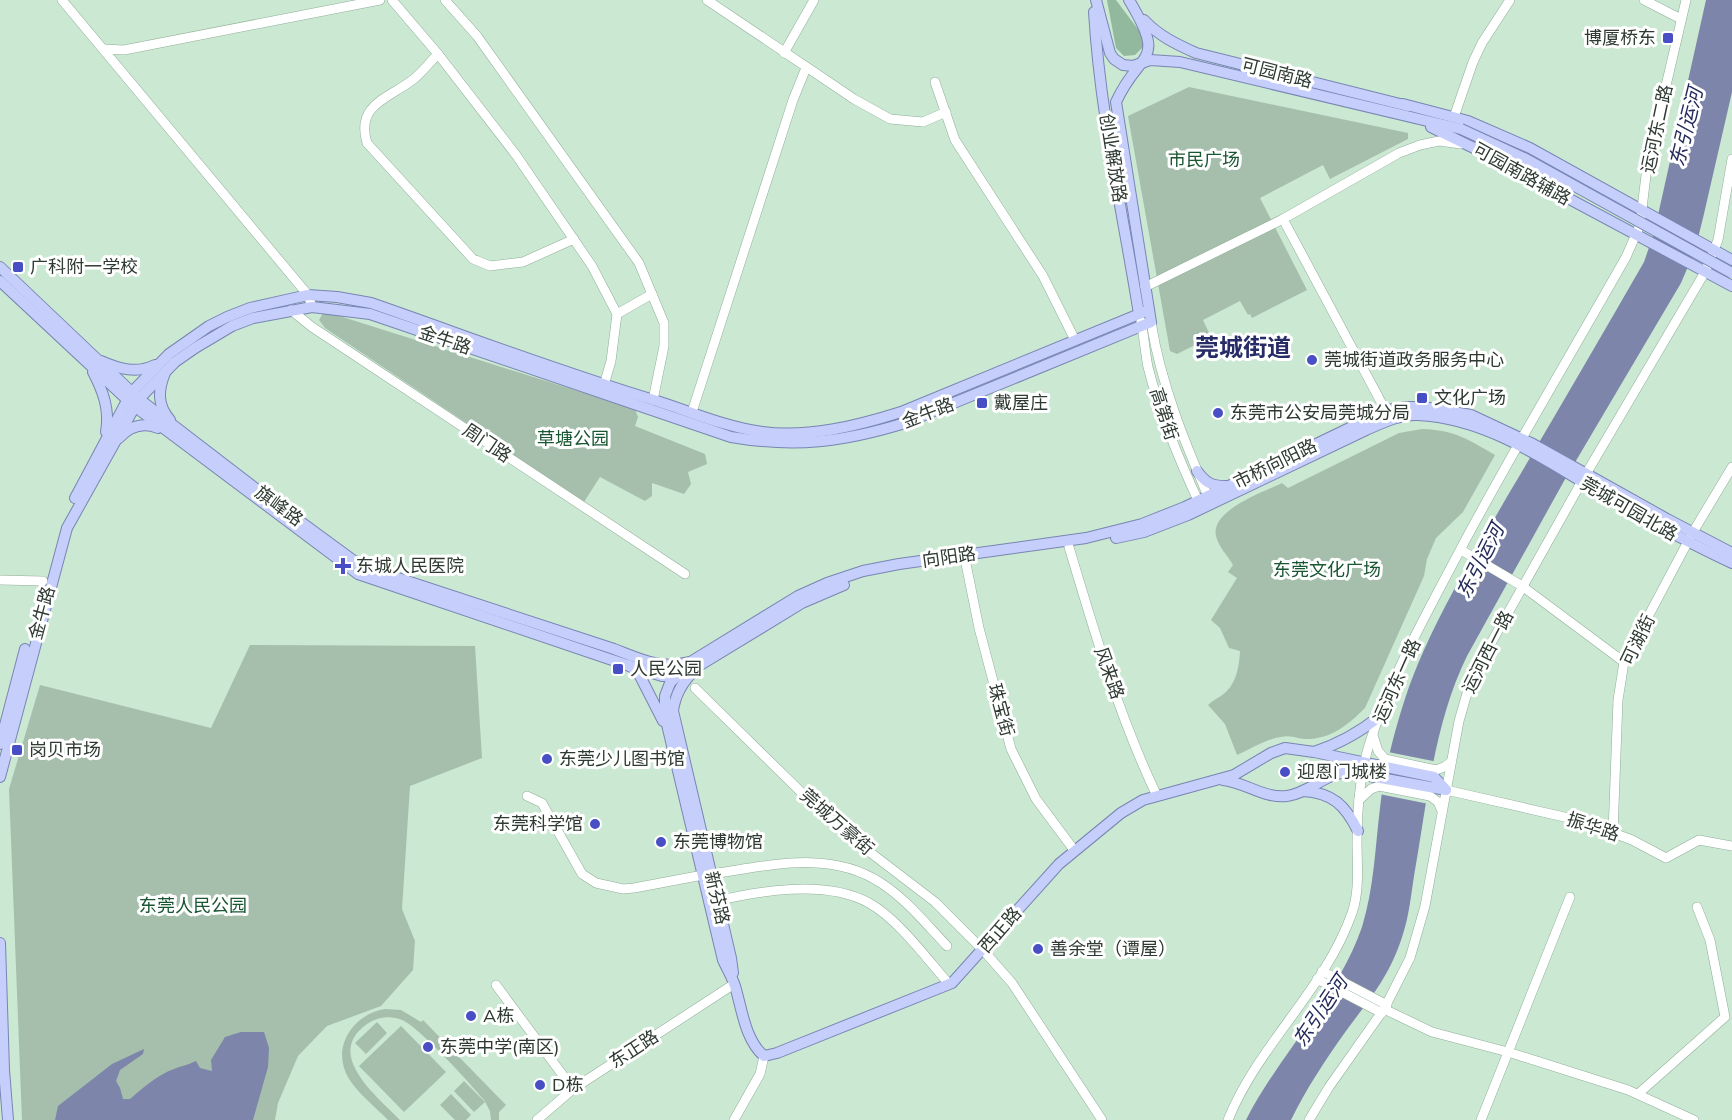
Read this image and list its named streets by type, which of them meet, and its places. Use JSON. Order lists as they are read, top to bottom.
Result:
{
  "streets": {
    "main road": [
      "可园南路",
      "创业解放路",
      "可园南路辅路",
      "金牛路",
      "市桥向阳路",
      "旗峰路",
      "莞城可园北路",
      "向阳路",
      "新芬路",
      "西正路"
    ],
    "street": [
      "运河东二路",
      "高第街",
      "周门路",
      "可湖街",
      "运河西一路",
      "风来路",
      "运河东一路",
      "珠宝街",
      "莞城万豪街",
      "振华路",
      "东正路"
    ]
  },
  "crossings": [
    ["可园南路", "创业解放路"],
    ["可园南路", "可园南路辅路"],
    ["运河东二路", "可园南路辅路"],
    ["运河东二路", "运河东一路"],
    ["创业解放路", "金牛路"],
    ["创业解放路", "高第街"],
    ["可园南路辅路", "运河西一路"],
    ["金牛路", "高第街"],
    ["金牛路", "周门路"],
    ["高第街", "向阳路"],
    ["市桥向阳路", "莞城可园北路"],
    ["市桥向阳路", "向阳路"],
    ["市桥向阳路", "运河东一路"],
    ["旗峰路", "向阳路"],
    ["莞城可园北路", "可湖街"],
    ["莞城可园北路", "运河西一路"],
    ["向阳路", "风来路"],
    ["向阳路", "珠宝街"],
    ["可湖街", "振华路"],
    ["运河西一路", "振华路"],
    ["运河西一路", "西正路"],
    ["风来路", "西正路"],
    ["运河东一路", "西正路"],
    ["珠宝街", "西正路"],
    ["莞城万豪街", "西正路"],
    ["振华路", "西正路"],
    ["新芬路", "西正路"],
    ["新芬路", "东正路"]
  ],
  "districts": ["莞城街道"],
  "water": ["东引运河"],
  "parks": [
    "市民广场",
    "草塘公园",
    "东莞文化广场",
    "东莞人民公园"
  ],
  "places": {
    "transit": [
      "博厦桥东",
      "广科附一学校",
      "文化广场",
      "戴屋庄",
      "人民公园",
      "岗贝市场"
    ],
    "other": [
      "莞城街道政务服务中心",
      "东莞市公安局莞城分局",
      "东莞少儿图书馆",
      "迎恩门城楼",
      "东莞科学馆",
      "东莞博物馆",
      "善余堂（谭屋）",
      "A栋",
      "东莞中学(南区)",
      "D栋"
    ],
    "health": ["东城人民医院"]
  }
}
